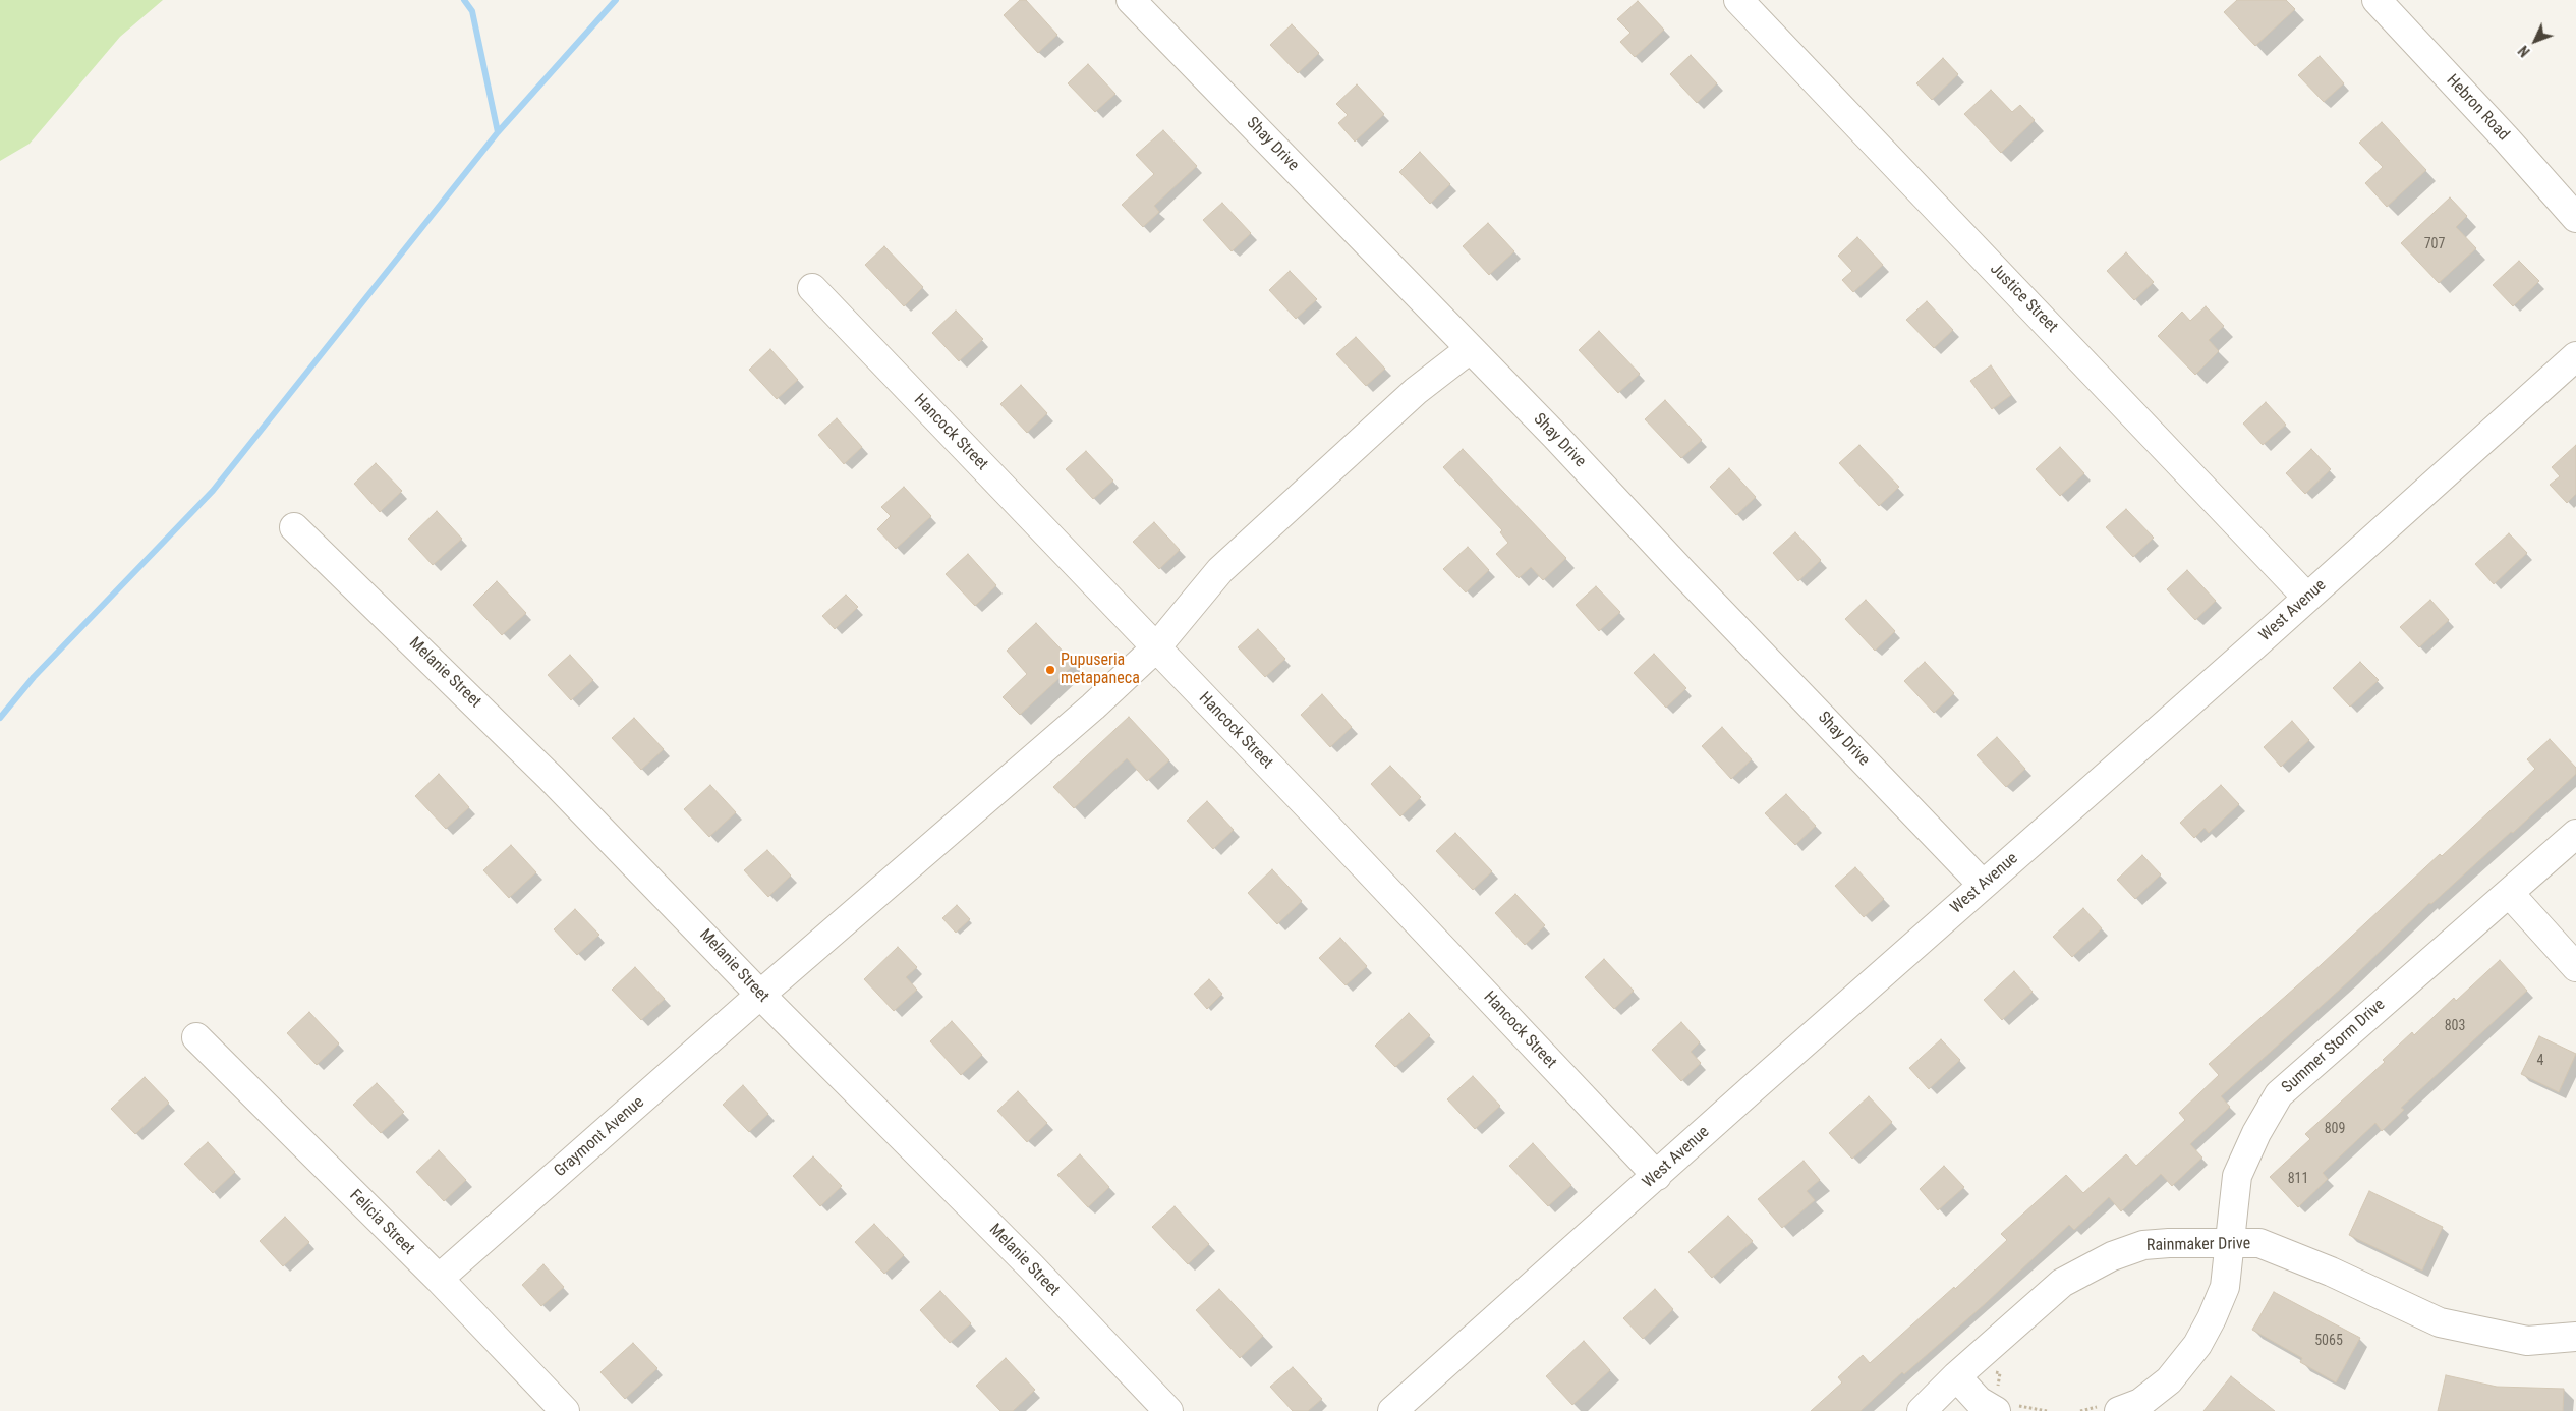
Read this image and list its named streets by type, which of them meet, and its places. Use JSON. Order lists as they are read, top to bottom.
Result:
{
  "streets": {
    "street": [
      "Hebron Road",
      "Shay Drive",
      "Justice Street",
      "Hancock Street",
      "West Avenue",
      "Melanie Street",
      "Summer Storm Drive",
      "Graymont Avenue",
      "Felicia Street",
      "Rainmaker Drive"
    ]
  },
  "crossings": [
    ["Shay Drive", "West Avenue"],
    ["Shay Drive", "Graymont Avenue"],
    ["Justice Street", "West Avenue"],
    ["Hancock Street", "West Avenue"],
    ["Hancock Street", "Graymont Avenue"],
    ["Melanie Street", "Graymont Avenue"],
    ["Summer Storm Drive", "Rainmaker Drive"],
    ["Graymont Avenue", "Felicia Street"]
  ],
  "places": ["Pupuseria metapaneca"],
  "house_numbers": [
    "707",
    "803",
    "4",
    "809",
    "811",
    "5065"
  ],
  "north": "bottom left"
}
